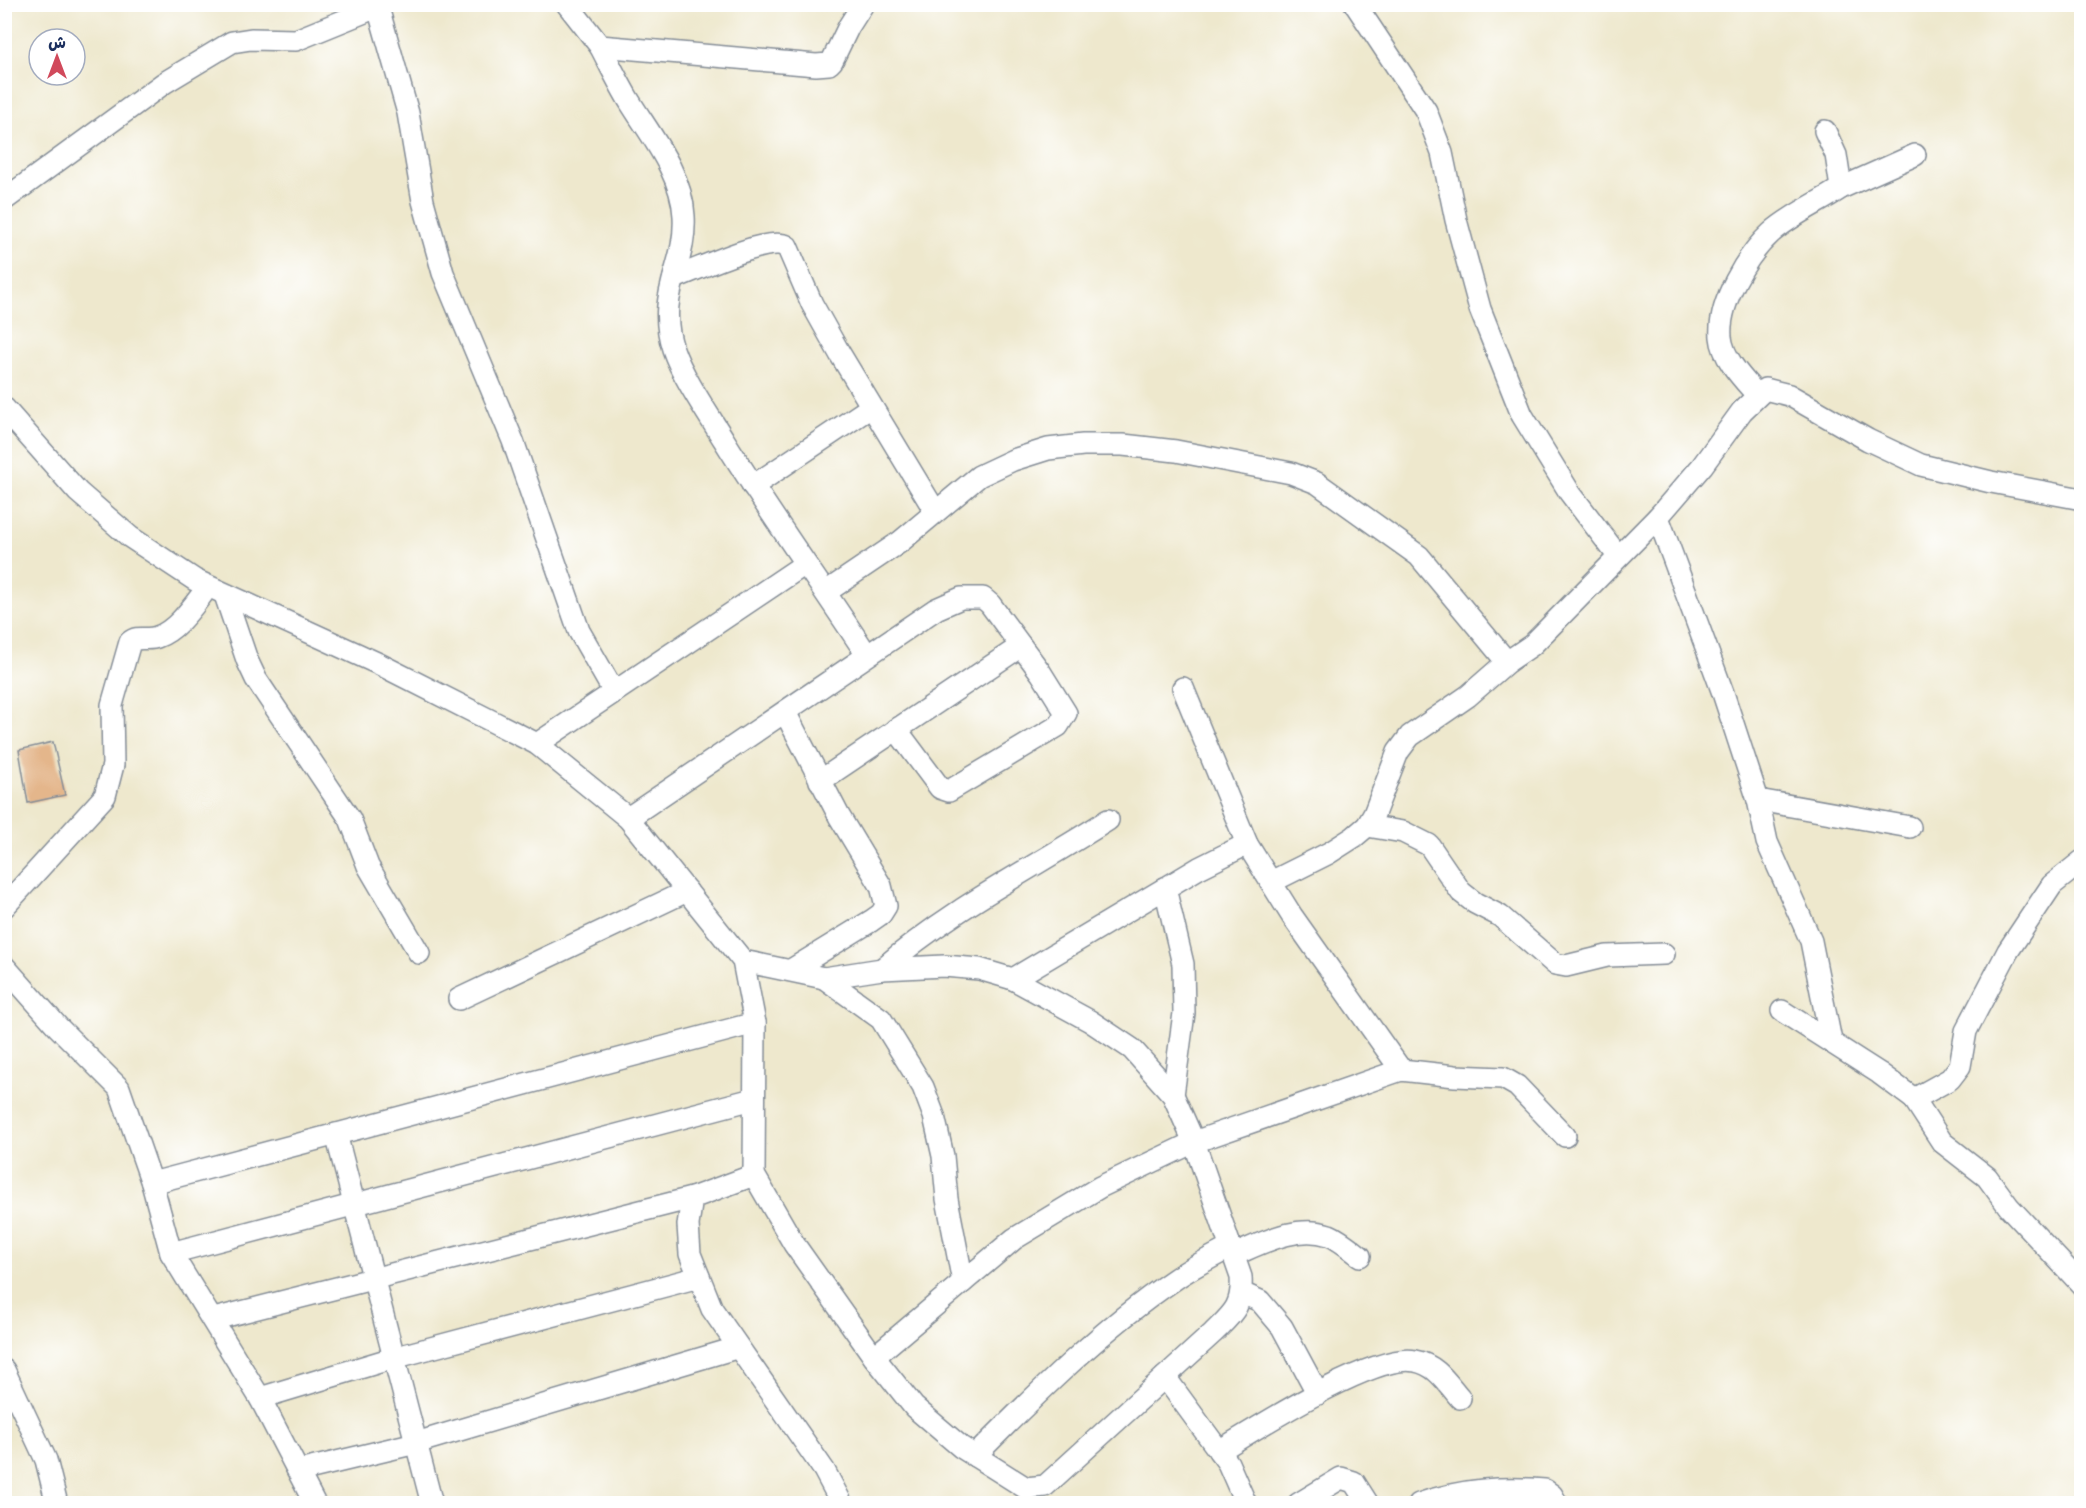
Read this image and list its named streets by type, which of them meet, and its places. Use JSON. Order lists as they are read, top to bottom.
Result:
{
  "north": "top"
}
